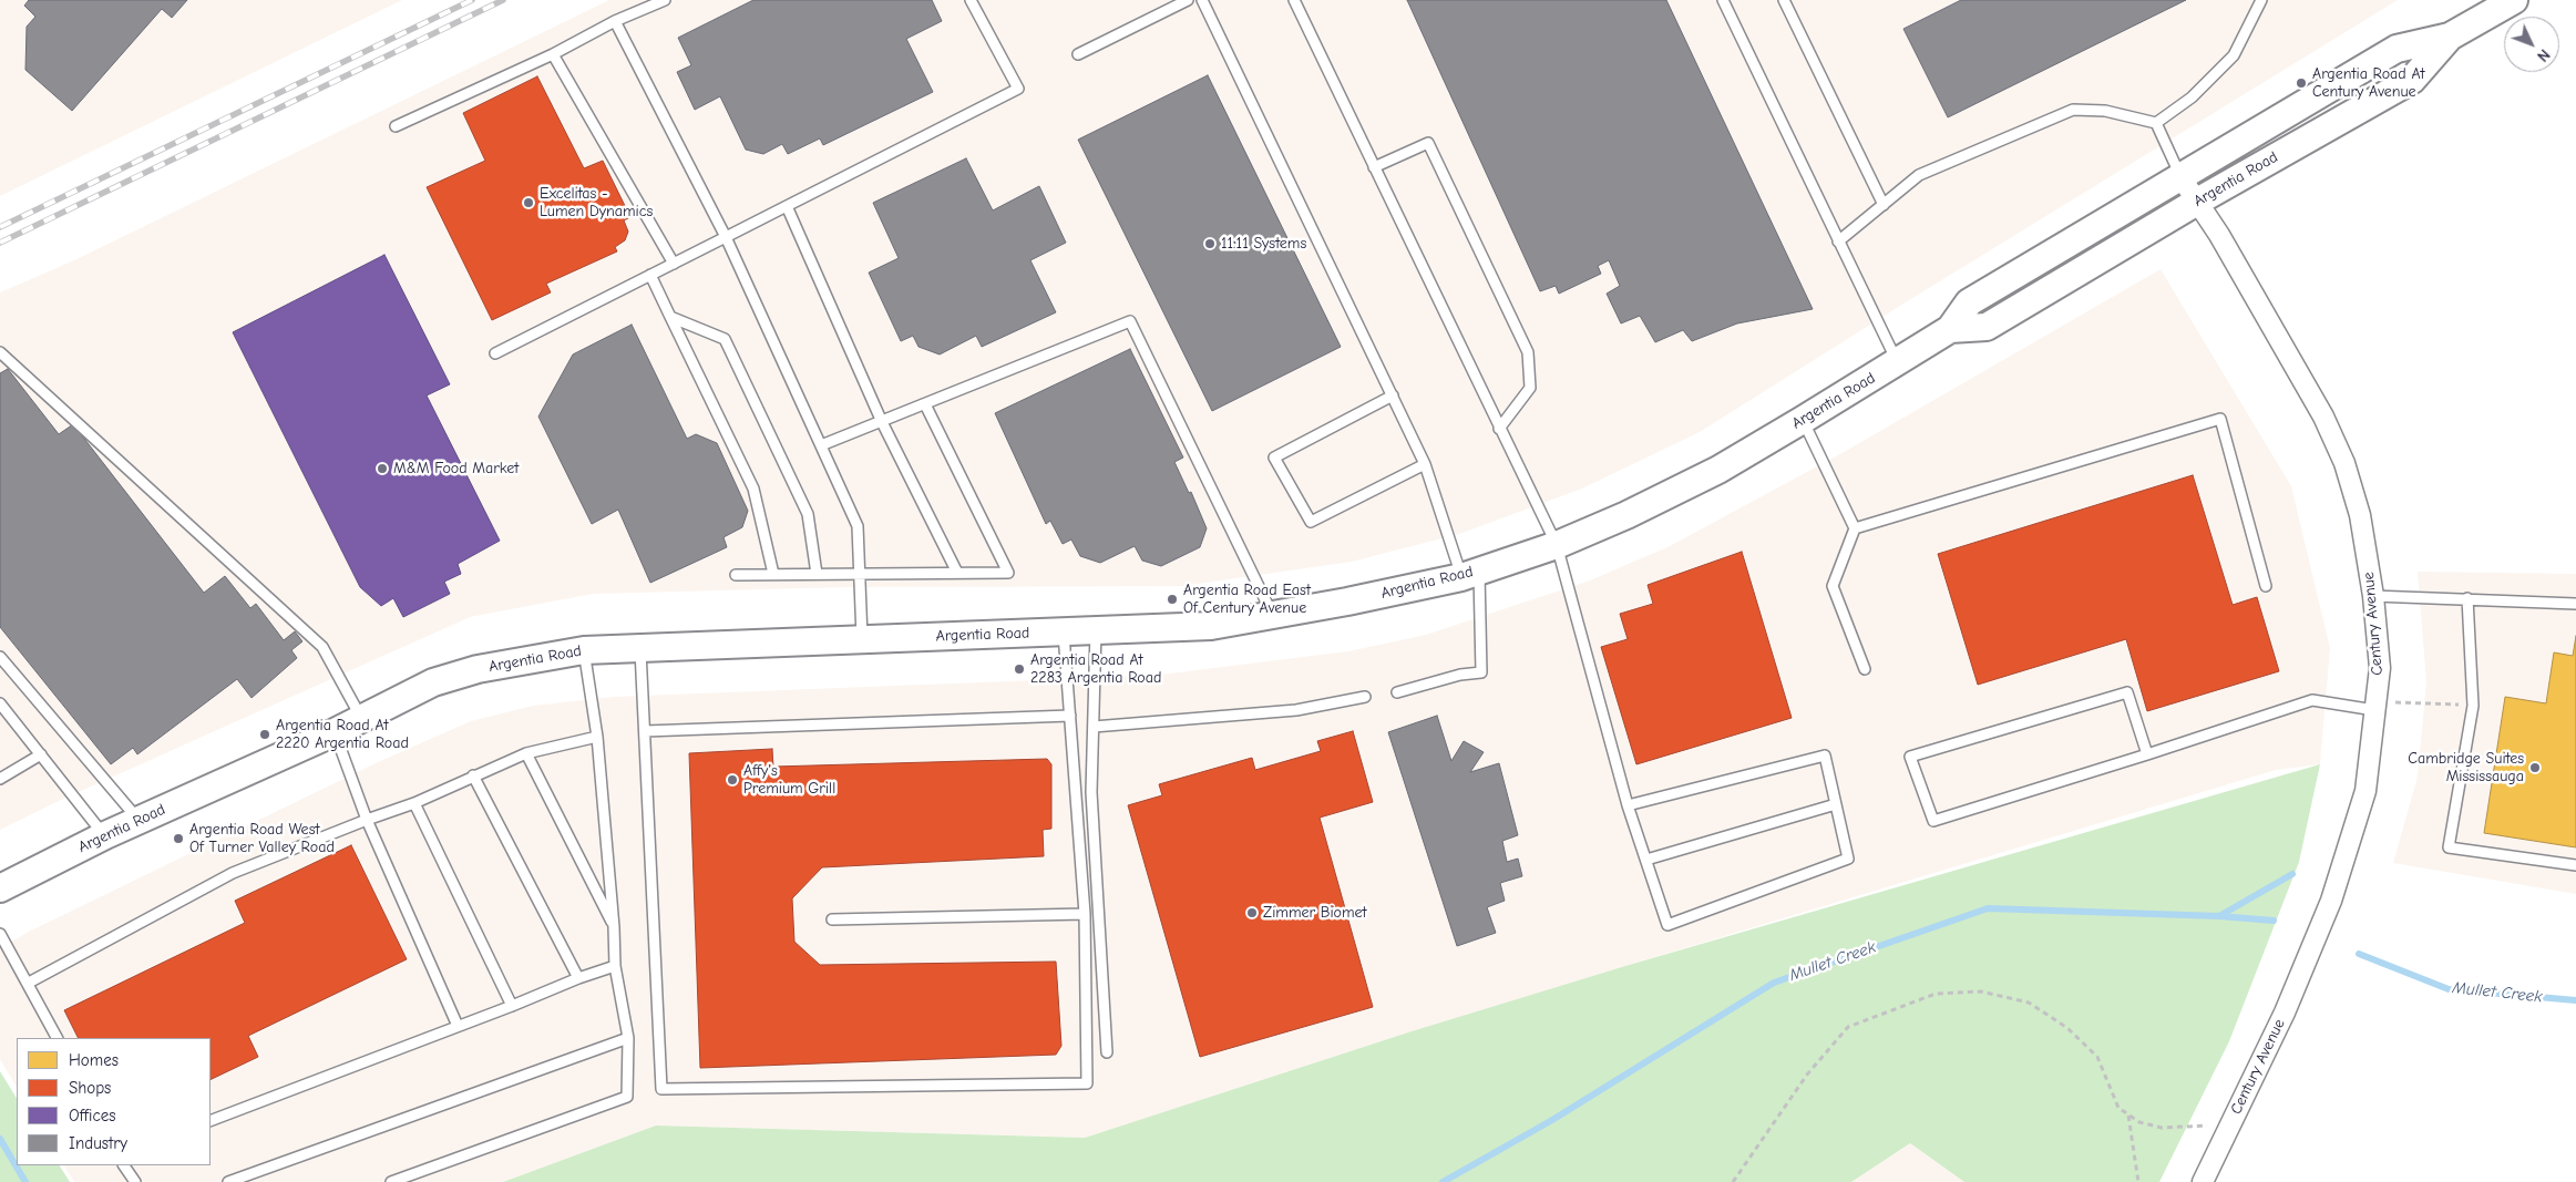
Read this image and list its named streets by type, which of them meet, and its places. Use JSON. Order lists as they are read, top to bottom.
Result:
{
  "streets": {
    "street": ["Argentia Road", "Century Avenue"]
  },
  "crossings": [
    ["Argentia Road", "Century Avenue"]
  ],
  "water": ["Mullet Creek"],
  "places": [
    "Argentia Road At Century Avenue",
    "Excelitas - Lumen Dynamics",
    "11:11 Systems",
    "M&M Food Market",
    "Argentia Road East Of Century Avenue",
    "Argentia Road At 2283 Argentia Road",
    "Argentia Road At 2220 Argentia Road",
    "Cambridge Suites Mississauga",
    "Affy's Premium Grill",
    "Argentia Road West Of Turner Valley Road",
    "Zimmer Biomet"
  ],
  "legend": [
    "Homes",
    "Shops",
    "Offices",
    "Industry"
  ],
  "north": "bottom right"
}
